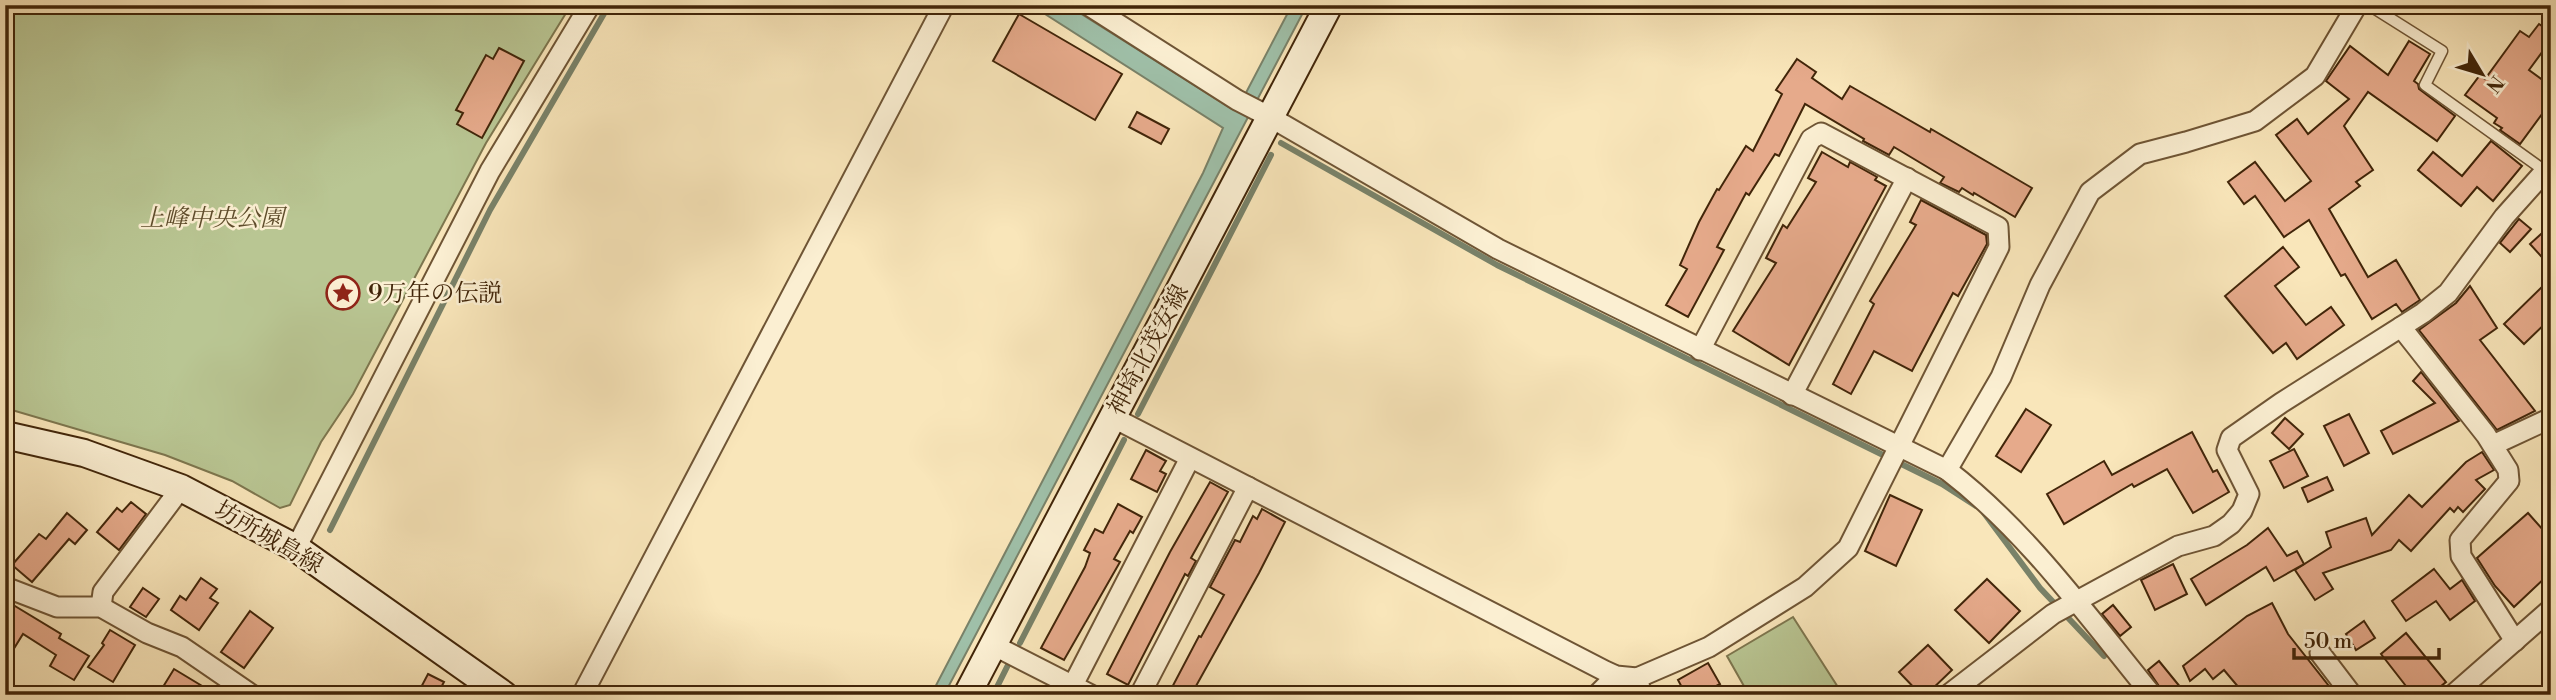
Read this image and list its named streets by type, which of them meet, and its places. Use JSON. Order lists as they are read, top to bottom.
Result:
{
  "streets": {
    "main road": ["神埼北茂安線", "坊所城島線"]
  },
  "parks": ["上峰中央公園"],
  "places": {
    "place": ["9万年の伝説"]
  },
  "scale_bar": "50 m",
  "north": "bottom right"
}
